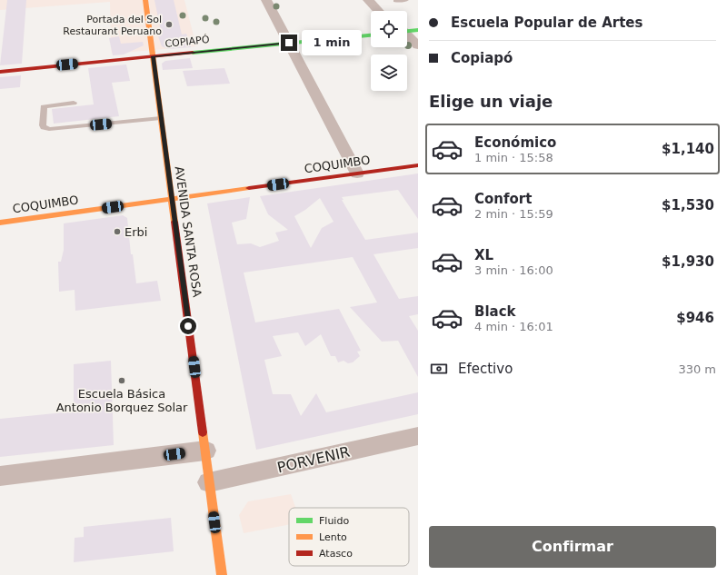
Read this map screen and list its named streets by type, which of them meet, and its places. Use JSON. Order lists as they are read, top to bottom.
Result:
{
  "streets": {
    "street": [
      "COPIAPÓ",
      "COQUIMBO",
      "AVENIDA SANTA ROSA",
      "PORVENIR"
    ]
  },
  "crossings": [
    ["COPIAPÓ", "AVENIDA SANTA ROSA"],
    ["COQUIMBO", "AVENIDA SANTA ROSA"],
    ["AVENIDA SANTA ROSA", "PORVENIR"]
  ],
  "places": ["Portada del Sol Restaurant Peruano", "Erbi", "Escuela Básica Antonio Borquez Solar"],
  "legend": ["Fluido", "Lento", "Atasco"],
  "page": {
    "banner": ["Escuela Popular de Artes", "Copiapó"],
    "bubble": "1 min",
    "heading": "Elige un viaje",
    "list": [
      {
        "name": "Económico",
        "note": "1 min · 15:58",
        "value": "$1,140"
      },
      {
        "name": "Confort",
        "note": "2 min · 15:59",
        "value": "$1,530"
      },
      {
        "name": "XL",
        "note": "3 min · 16:00",
        "value": "$1,930"
      },
      {
        "name": "Black",
        "note": "4 min · 16:01",
        "value": "$946"
      }
    ],
    "pay": ["Efectivo", "330 m"],
    "buttons": "Confirmar"
  }
}
